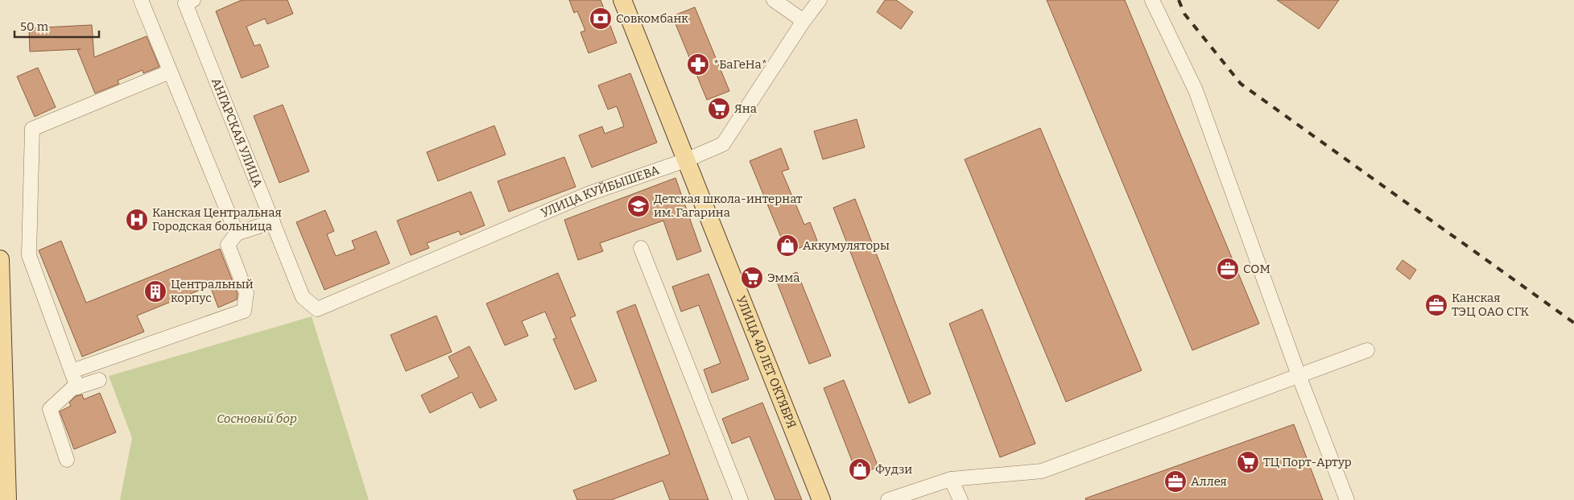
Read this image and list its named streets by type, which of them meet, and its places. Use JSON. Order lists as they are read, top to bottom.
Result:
{
  "streets": {
    "main road": ["УЛИЦА 40 ЛЕТ ОКТЯБРЯ"],
    "street": ["АНГАРСКАЯ УЛИЦА", "УЛИЦА КУЙБЫШЕВА"]
  },
  "crossings": [
    ["АНГАРСКАЯ УЛИЦА", "УЛИЦА КУЙБЫШЕВА"],
    ["УЛИЦА КУЙБЫШЕВА", "УЛИЦА 40 ЛЕТ ОКТЯБРЯ"]
  ],
  "parks": ["Сосновый бор"],
  "places": {
    "bank": ["Совкомбанк"],
    "pharmacy": ["*БаГеНа*"],
    "supermarket": ["Яна", "Эмма", "ТЦ Порт-Артур"],
    "school or university": ["Детская школа-интернат им. Гагарина"],
    "hospital": ["Канская Центральная Городская больница"],
    "shop": ["Аккумуляторы", "Фудзи"],
    "office": ["СОМ", "Канская ТЭЦ ОАО СГК", "Аллея"],
    "building": ["Центральный корпус"]
  },
  "scale_bar": "50 m"
}
